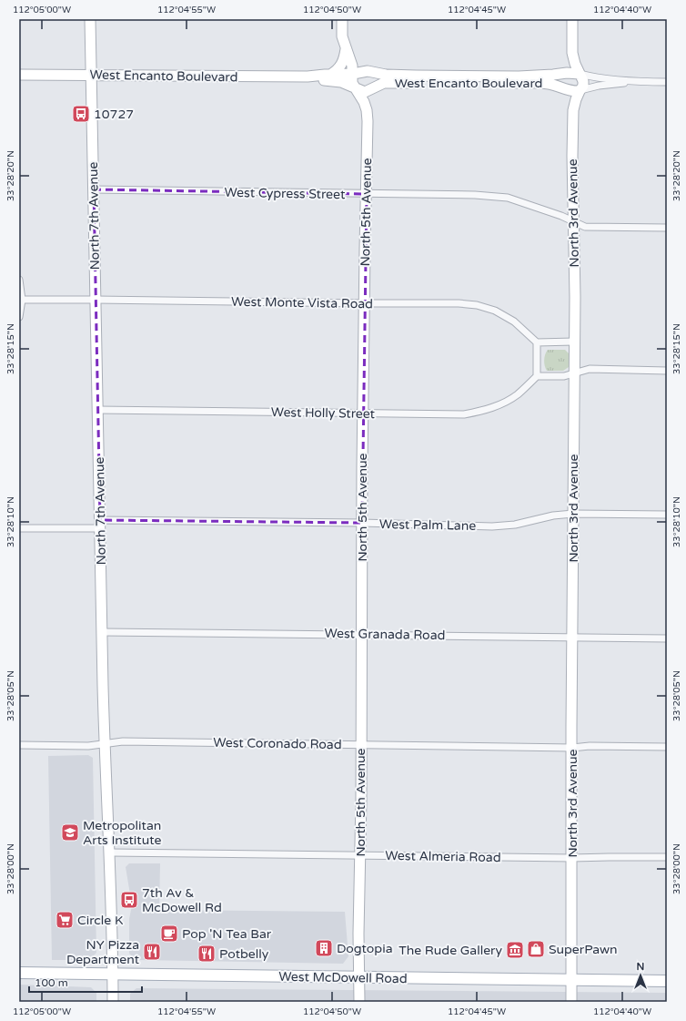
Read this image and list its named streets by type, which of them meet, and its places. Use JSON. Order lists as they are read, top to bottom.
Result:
{
  "streets": {
    "main road": ["West McDowell Road"],
    "street": [
      "West Encanto Boulevard",
      "West Cypress Street",
      "North 5th Avenue",
      "North 3rd Avenue",
      "North 7th Avenue",
      "West Monte Vista Road",
      "West Holly Street",
      "West Palm Lane",
      "West Granada Road",
      "West Coronado Road",
      "West Almeria Road"
    ]
  },
  "crossings": [
    ["West Encanto Boulevard", "North 5th Avenue"],
    ["West Encanto Boulevard", "North 3rd Avenue"],
    ["West Encanto Boulevard", "North 7th Avenue"],
    ["West Cypress Street", "North 5th Avenue"],
    ["West Cypress Street", "North 3rd Avenue"],
    ["West Cypress Street", "North 7th Avenue"],
    ["North 5th Avenue", "West Monte Vista Road"],
    ["North 5th Avenue", "West Holly Street"],
    ["North 5th Avenue", "West Palm Lane"],
    ["North 5th Avenue", "West Granada Road"],
    ["North 5th Avenue", "West Coronado Road"],
    ["North 5th Avenue", "West Almeria Road"],
    ["North 5th Avenue", "West McDowell Road"],
    ["North 3rd Avenue", "West Palm Lane"],
    ["North 3rd Avenue", "West Granada Road"],
    ["North 3rd Avenue", "West Coronado Road"],
    ["North 3rd Avenue", "West Almeria Road"],
    ["North 3rd Avenue", "West McDowell Road"],
    ["North 7th Avenue", "West Monte Vista Road"],
    ["North 7th Avenue", "West Holly Street"],
    ["North 7th Avenue", "West Palm Lane"],
    ["North 7th Avenue", "West Granada Road"],
    ["North 7th Avenue", "West Coronado Road"],
    ["North 7th Avenue", "West Almeria Road"],
    ["North 7th Avenue", "West McDowell Road"]
  ],
  "places": {
    "bus stop": ["10727", "7th Av & McDowell Rd"],
    "school or university": ["Metropolitan Arts Institute"],
    "supermarket": ["Circle K"],
    "cafe": ["Pop 'N Tea Bar"],
    "building": ["Dogtopia"],
    "shop": ["SuperPawn"],
    "museum": ["The Rude Gallery"],
    "restaurant": ["NY Pizza Department", "Potbelly"]
  },
  "scale_bar": "100 m",
  "north": "top",
  "coordinates": [
    "112°05'00\"W",
    "112°04'55\"W",
    "112°04'50\"W",
    "112°04'45\"W",
    "112°04'40\"W",
    "33°28'20\"N",
    "33°28'15\"N",
    "33°28'10\"N",
    "33°28'05\"N",
    "33°28'00\"N"
  ]
}
